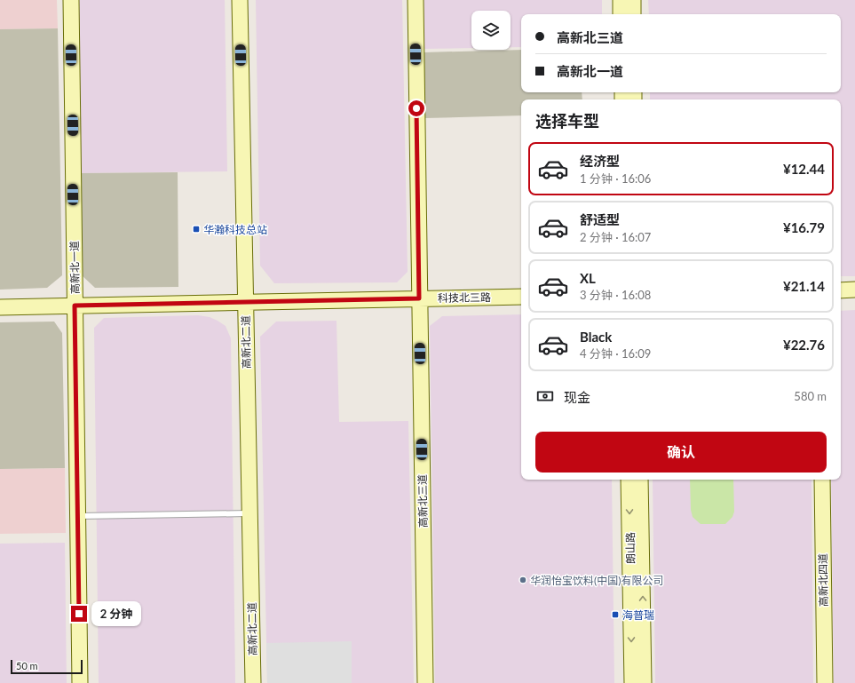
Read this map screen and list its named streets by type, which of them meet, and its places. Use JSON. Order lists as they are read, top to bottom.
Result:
{
  "streets": {
    "street": [
      "高新北一道",
      "科技北三路",
      "高新北二道",
      "高新北三道",
      "朗山路",
      "高新北四道"
    ]
  },
  "crossings": [
    ["高新北一道", "科技北三路"],
    ["科技北三路", "高新北二道"],
    ["科技北三路", "高新北三道"]
  ],
  "places": {
    "transit": ["华瀚科技总站", "海普瑞"],
    "other": ["华润怡宝饮料(中国)有限公司"]
  },
  "scale_bar": "50 m",
  "page": {
    "banner": ["高新北三道", "高新北一道"],
    "heading": "选择车型",
    "list": [
      {
        "name": "经济型",
        "note": "1 分钟 · 16:06",
        "value": "¥12.44"
      },
      {
        "name": "舒适型",
        "note": "2 分钟 · 16:07",
        "value": "¥16.79"
      },
      {
        "name": "XL",
        "note": "3 分钟 · 16:08",
        "value": "¥21.14"
      },
      {
        "name": "Black",
        "note": "4 分钟 · 16:09",
        "value": "¥22.76"
      }
    ],
    "pay": ["现金", "580 m"],
    "buttons": "确认",
    "bubble": "2 分钟",
    "scale": "50 m"
  }
}
